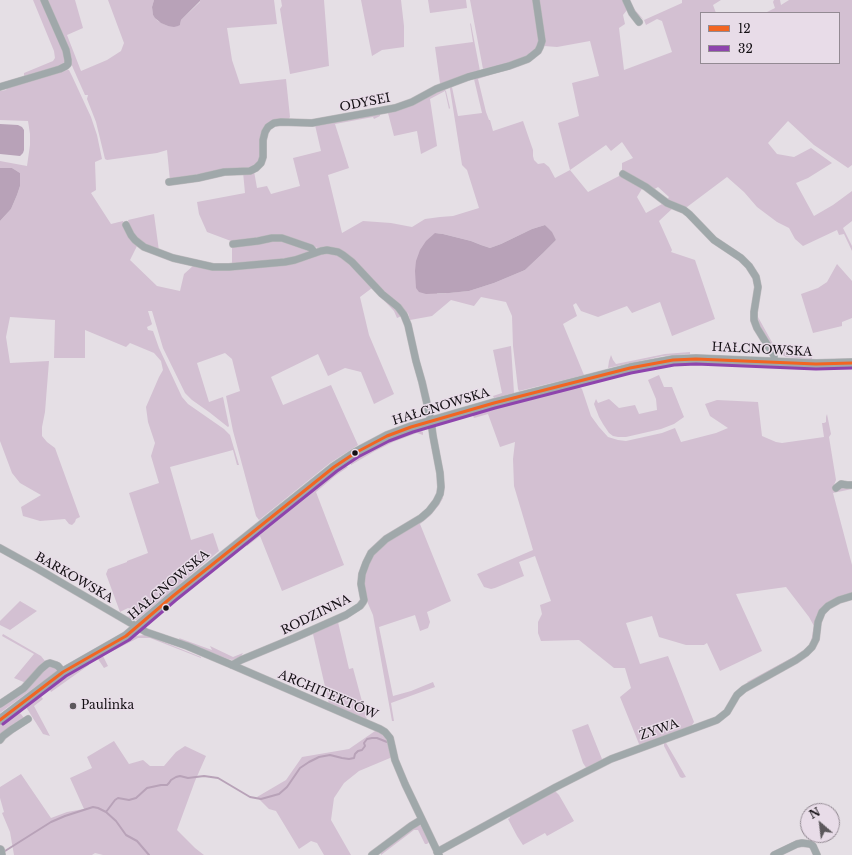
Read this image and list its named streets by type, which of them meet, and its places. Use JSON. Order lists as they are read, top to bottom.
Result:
{
  "streets": {
    "street": [
      "ODYSEI",
      "HAŁCNOWSKA",
      "BARKOWSKA",
      "RODZINNA",
      "ARCHITEKTÓW",
      "ŻYWA"
    ]
  },
  "crossings": [
    ["HAŁCNOWSKA", "BARKOWSKA"],
    ["HAŁCNOWSKA", "RODZINNA"],
    ["HAŁCNOWSKA", "ARCHITEKTÓW"],
    ["BARKOWSKA", "ARCHITEKTÓW"],
    ["RODZINNA", "ARCHITEKTÓW"],
    ["ARCHITEKTÓW", "ŻYWA"]
  ],
  "places": ["Paulinka"],
  "lines": ["transit line 12", "transit line 32"],
  "legend": ["12", "32"],
  "north": "top left"
}
